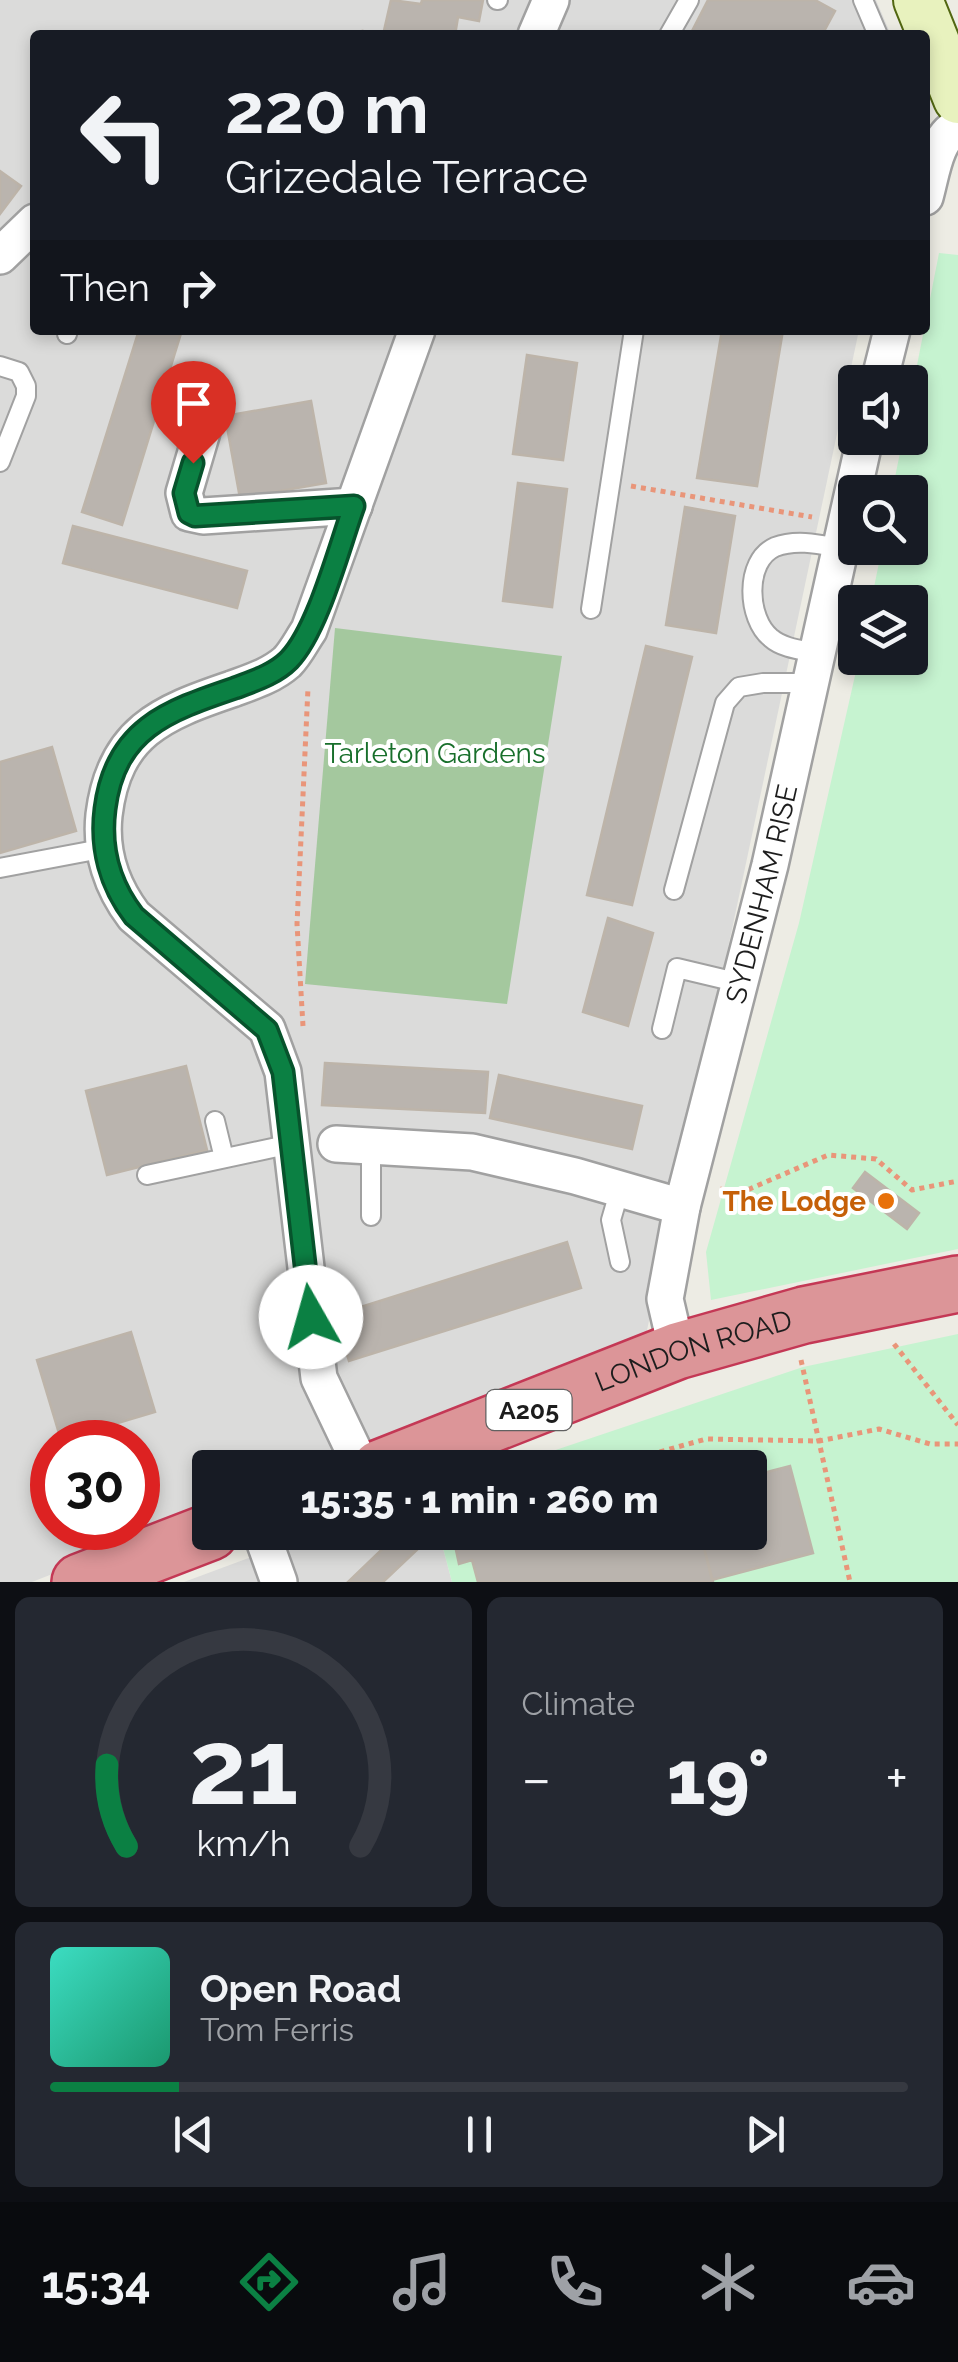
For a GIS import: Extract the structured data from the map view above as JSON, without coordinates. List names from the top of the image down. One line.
{"streets":{"highway":["LONDON ROAD","A205"],"street":["SYDENHAM RISE"]},"crossings":[["SYDENHAM RISE","LONDON ROAD"]],"parks":["Tarleton Gardens"],"places":["The Lodge"],"page":{"turn":["220 m","Grizedale Terrace"],"then":"Then","limit":"30","trip":"15:35 · 1 min · 260 m","tile":"Climate","heat":["−","19°","+"],"song":["Open Road","Tom Ferris"],"tabs":"15:34","gauge":["21","km/h"]}}
